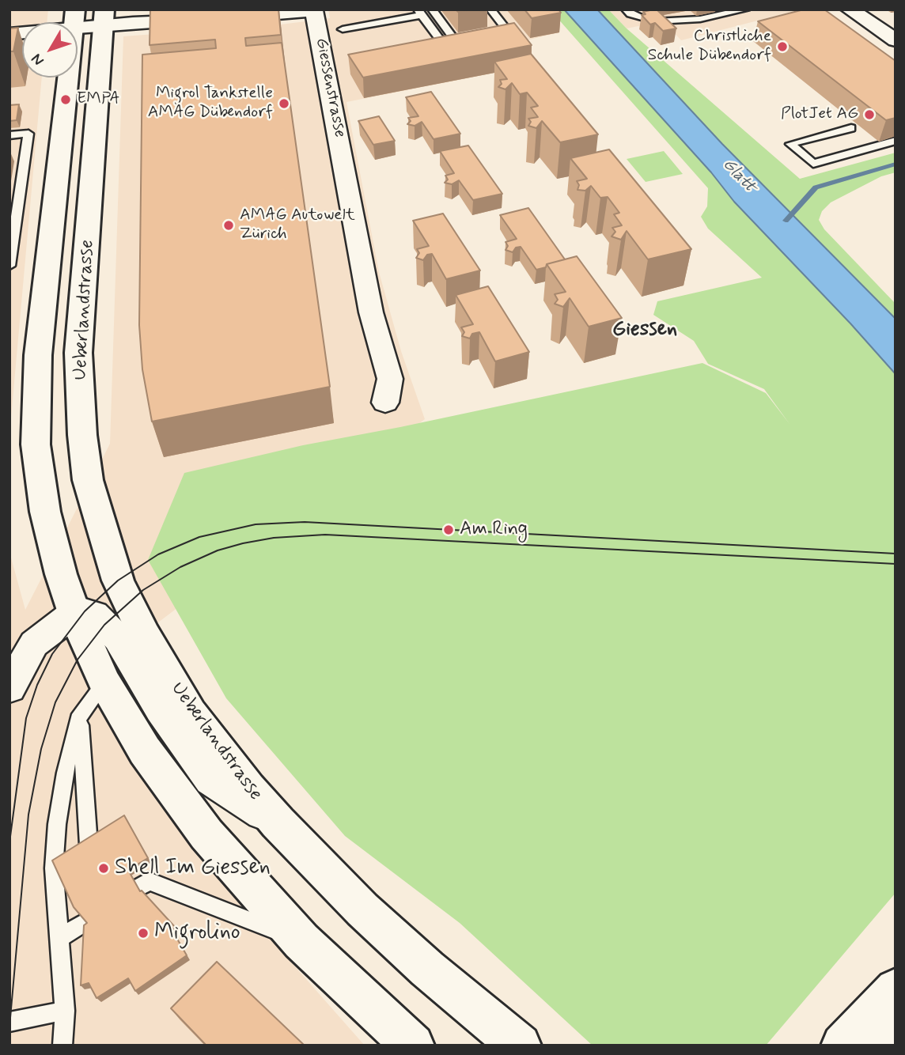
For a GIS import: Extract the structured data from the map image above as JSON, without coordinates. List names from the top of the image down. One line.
{"streets":{"main road":["Ueberlandstrasse"],"street":["Giessenstrasse"]},"crossings":[["Giessenstrasse","Ueberlandstrasse"]],"districts":["Giessen"],"water":["Glatt"],"places":["Christliche Schule Dübendorf","EMPA","Migrol Tankstelle AMAG Dübendorf","PlotJet AG","AMAG Autowelt Zürich","Am Ring","Shell Im Giessen","Migrolino"],"north":"bottom left"}
